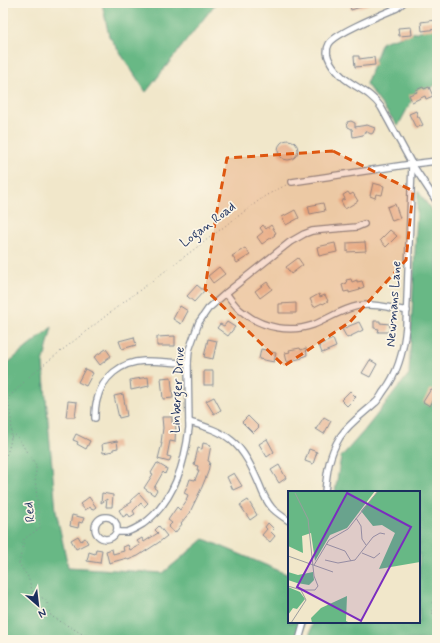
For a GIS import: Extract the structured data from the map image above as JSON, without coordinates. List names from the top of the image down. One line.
{"streets":{"street":["Newmans Lane","Linberger Drive"],"path":["Logan Road","Red"]},"north":"bottom right"}
